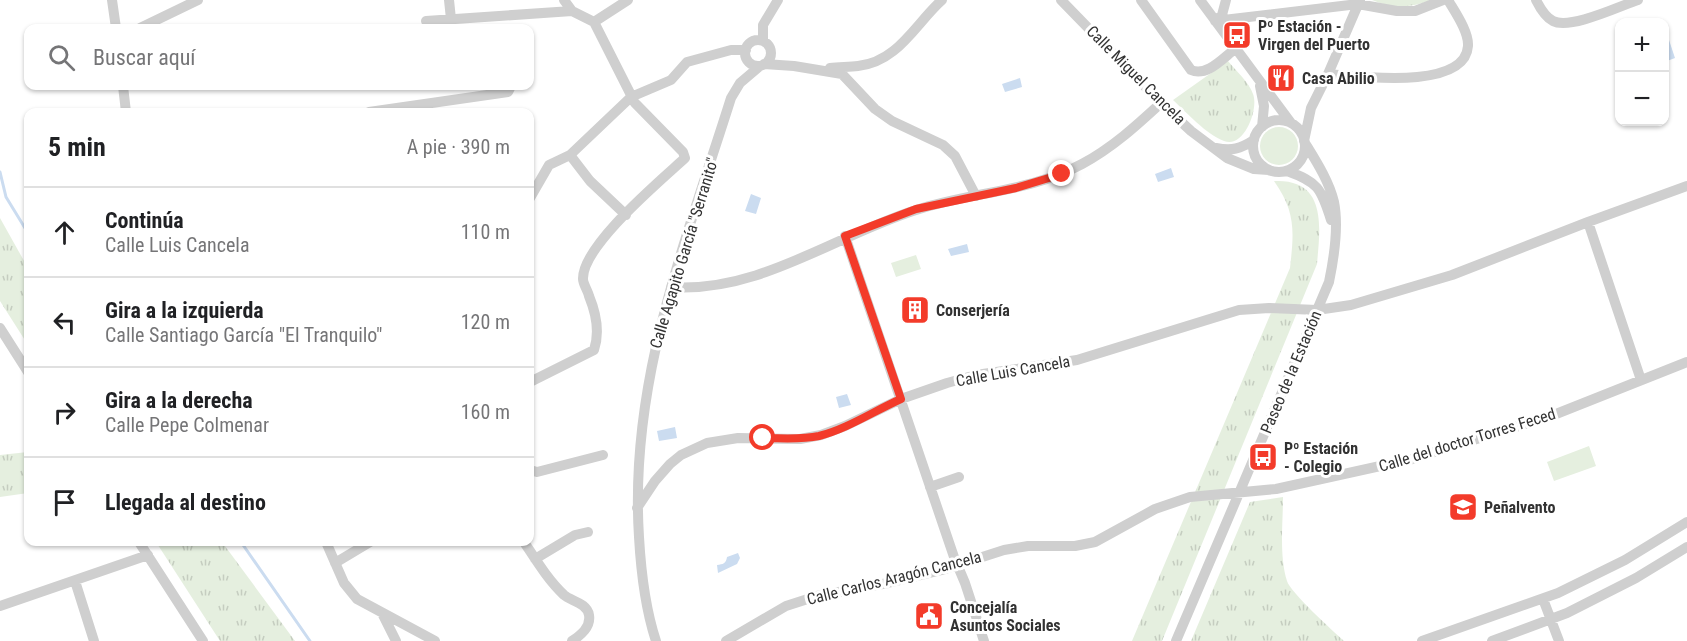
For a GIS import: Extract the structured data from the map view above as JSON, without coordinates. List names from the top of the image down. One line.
{"streets":{"street":["Calle Miguel Cancela","Calle Agapito García \"Serranito\"","Calle Luis Cancela","Paseo de la Estación","Calle del doctor Torres Feced","Calle Carlos Aragón Cancela"]},"crossings":[["Calle Miguel Cancela","Paseo de la Estación"],["Calle Agapito García \"Serranito\"","Calle Luis Cancela"],["Calle Luis Cancela","Paseo de la Estación"],["Paseo de la Estación","Calle del doctor Torres Feced"],["Paseo de la Estación","Calle Carlos Aragón Cancela"],["Calle del doctor Torres Feced","Calle Carlos Aragón Cancela"]],"places":{"bus stop":["Pº Estación - Virgen del Puerto","Pº Estación - Colegio"],"restaurant":["Casa Abilio"],"building":["Conserjería"],"school or university":["Peñalvento"],"public building":["Concejalía Asuntos Sociales"]},"page":{"map_buttons":["+","−"],"search":"Buscar aquí","heading":["5 min","A pie · 390 m"],"list":[["Continúa","Calle Luis Cancela","110 m"],["Gira a la izquierda","Calle Santiago García \"El Tranquilo\"","120 m"],["Gira a la derecha","Calle Pepe Colmenar","160 m"],"Llegada al destino"]}}
